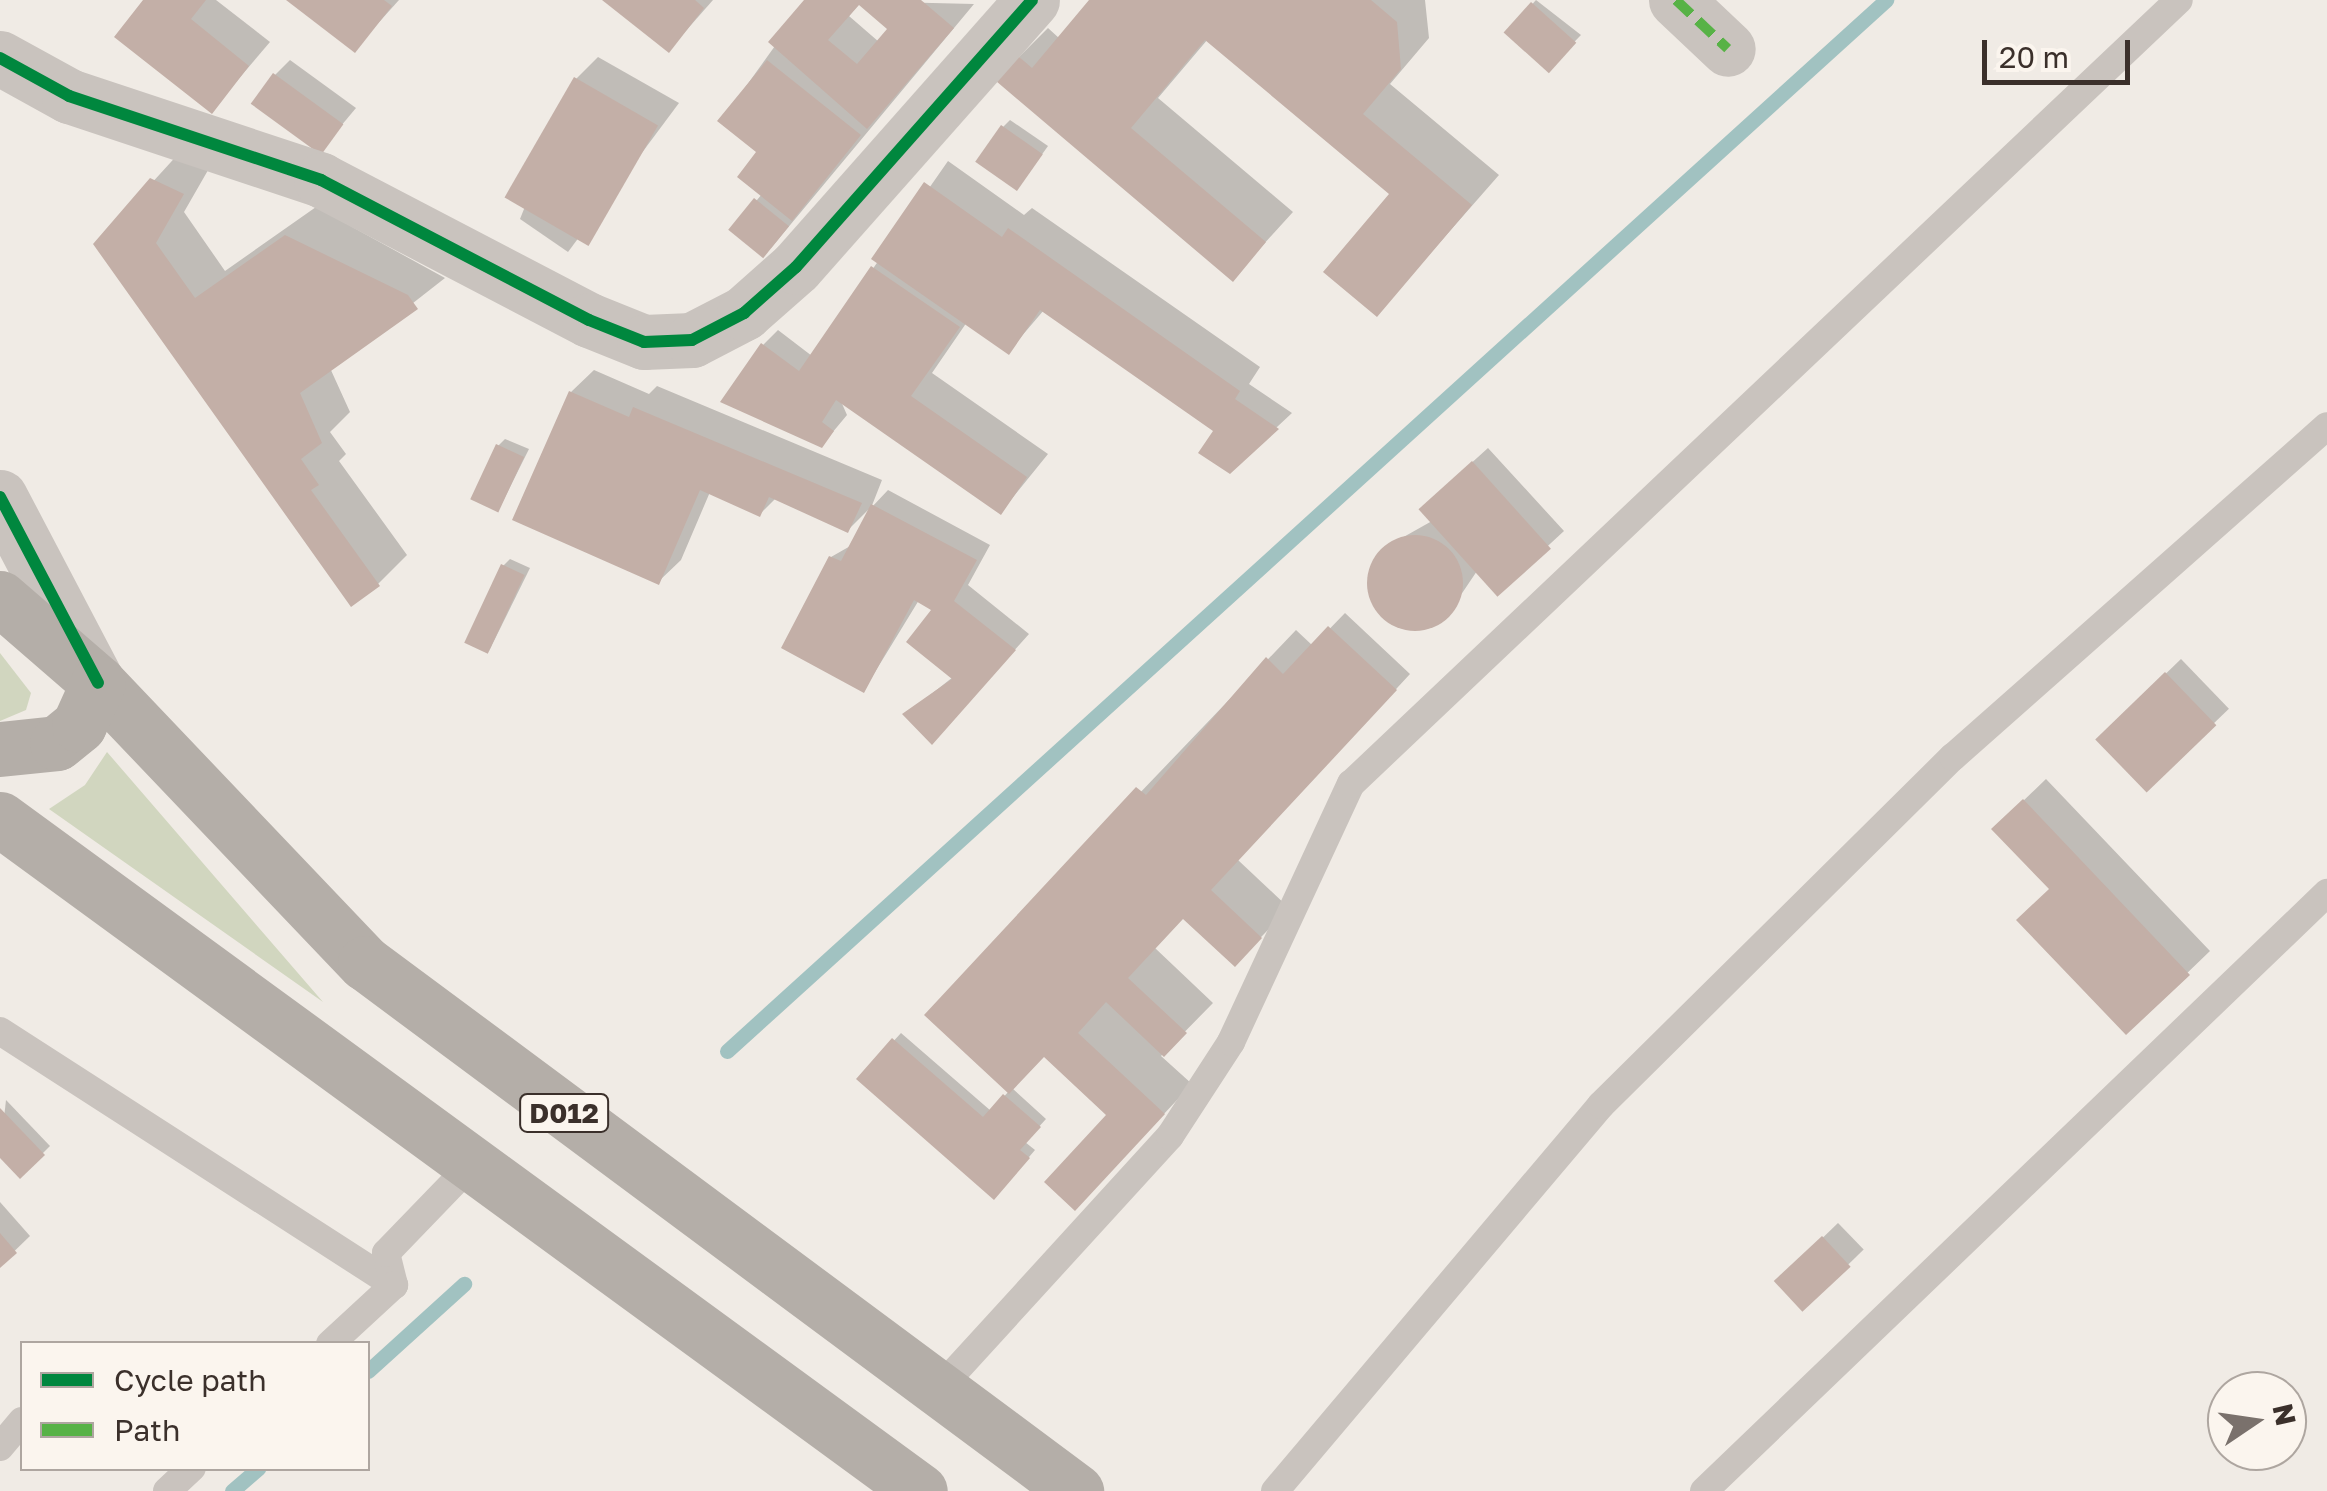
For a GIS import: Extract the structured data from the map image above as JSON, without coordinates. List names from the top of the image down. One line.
{"streets":{"highway":["D012"]},"legend":["Cycle path","Path"],"scale_bar":"20 m","north":"right"}
